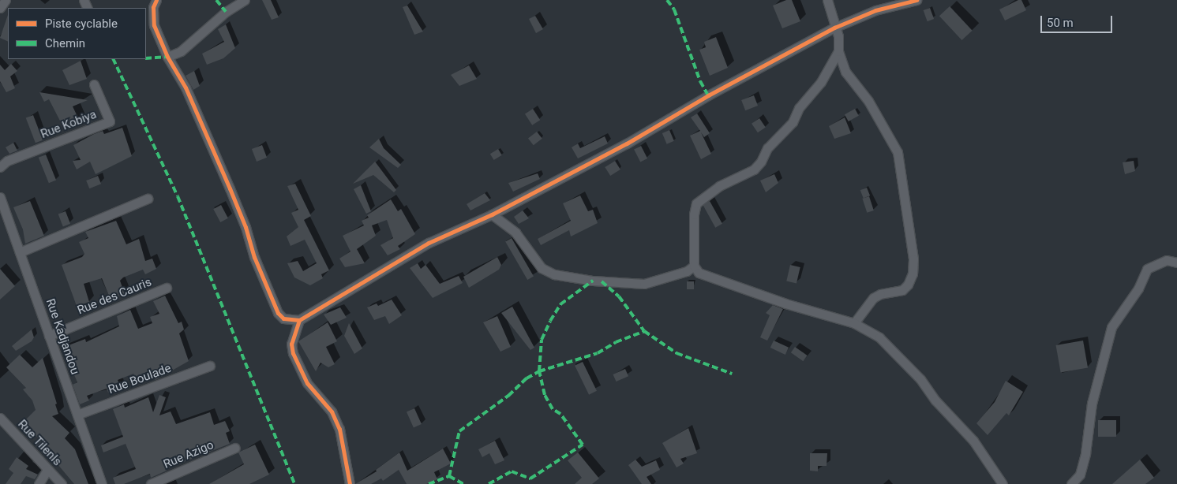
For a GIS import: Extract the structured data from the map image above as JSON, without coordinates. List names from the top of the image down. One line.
{"streets":{"street":["Rue Kobiya","Rue des Cauris","Rue Kadjandou","Rue Boulade","Rue Tilenls","Rue Azigo"]},"crossings":[["Rue des Cauris","Rue Kadjandou"],["Rue Kadjandou","Rue Boulade"]],"legend":["Piste cyclable","Chemin"],"scale_bar":"50 m"}
